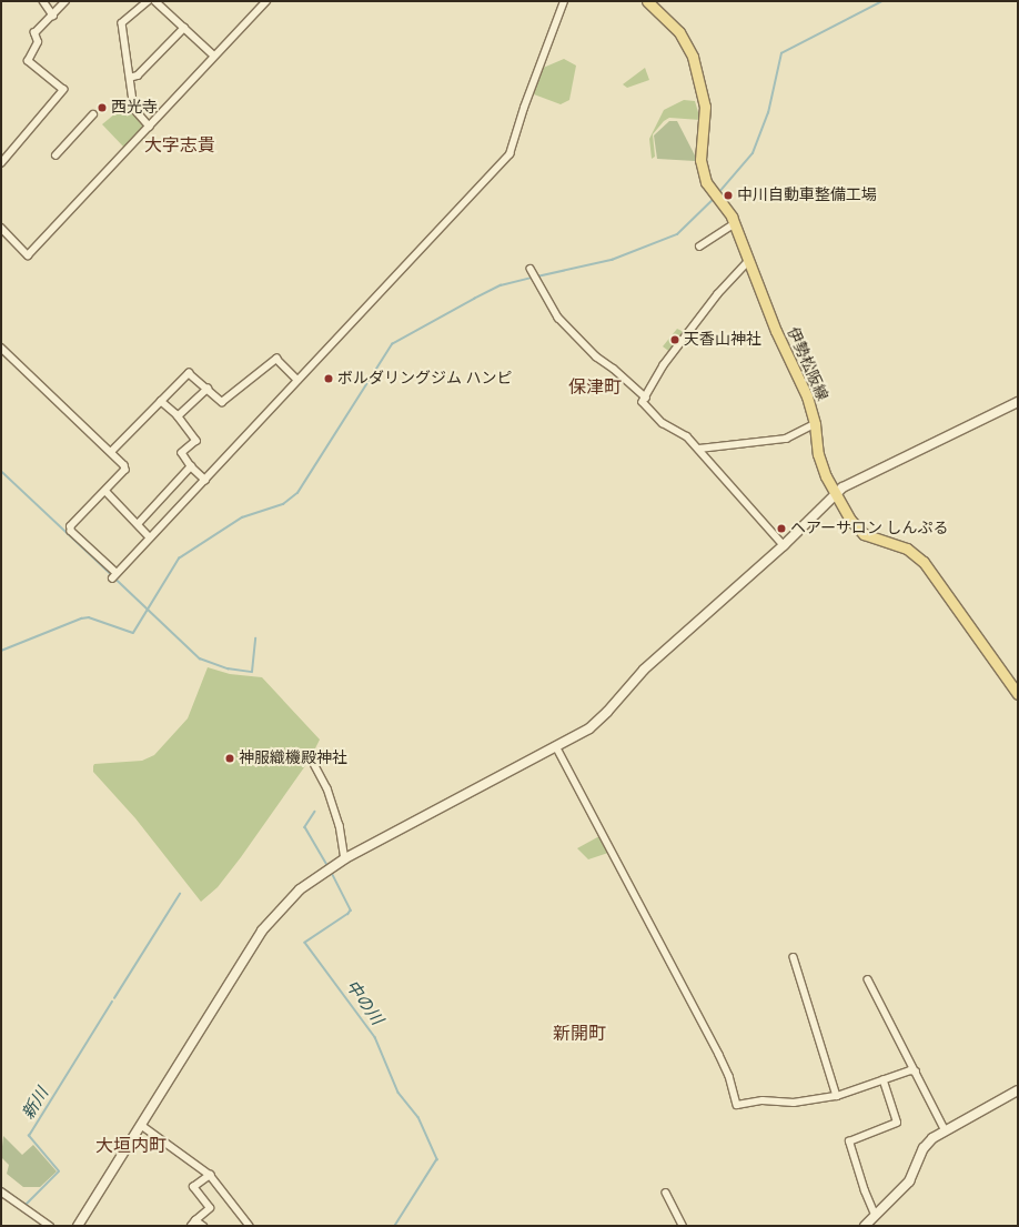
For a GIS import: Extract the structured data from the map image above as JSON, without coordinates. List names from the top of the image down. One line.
{"streets":{"main road":["伊勢松阪線"]},"districts":["大字志貴","保津町","新開町","大垣内町"],"water":["中の川","新川"],"places":["西光寺","中川自動車整備工場","天香山神社","ボルダリングジム ハンピ","ヘアーサロン しんぷる","神服織機殿神社"]}
